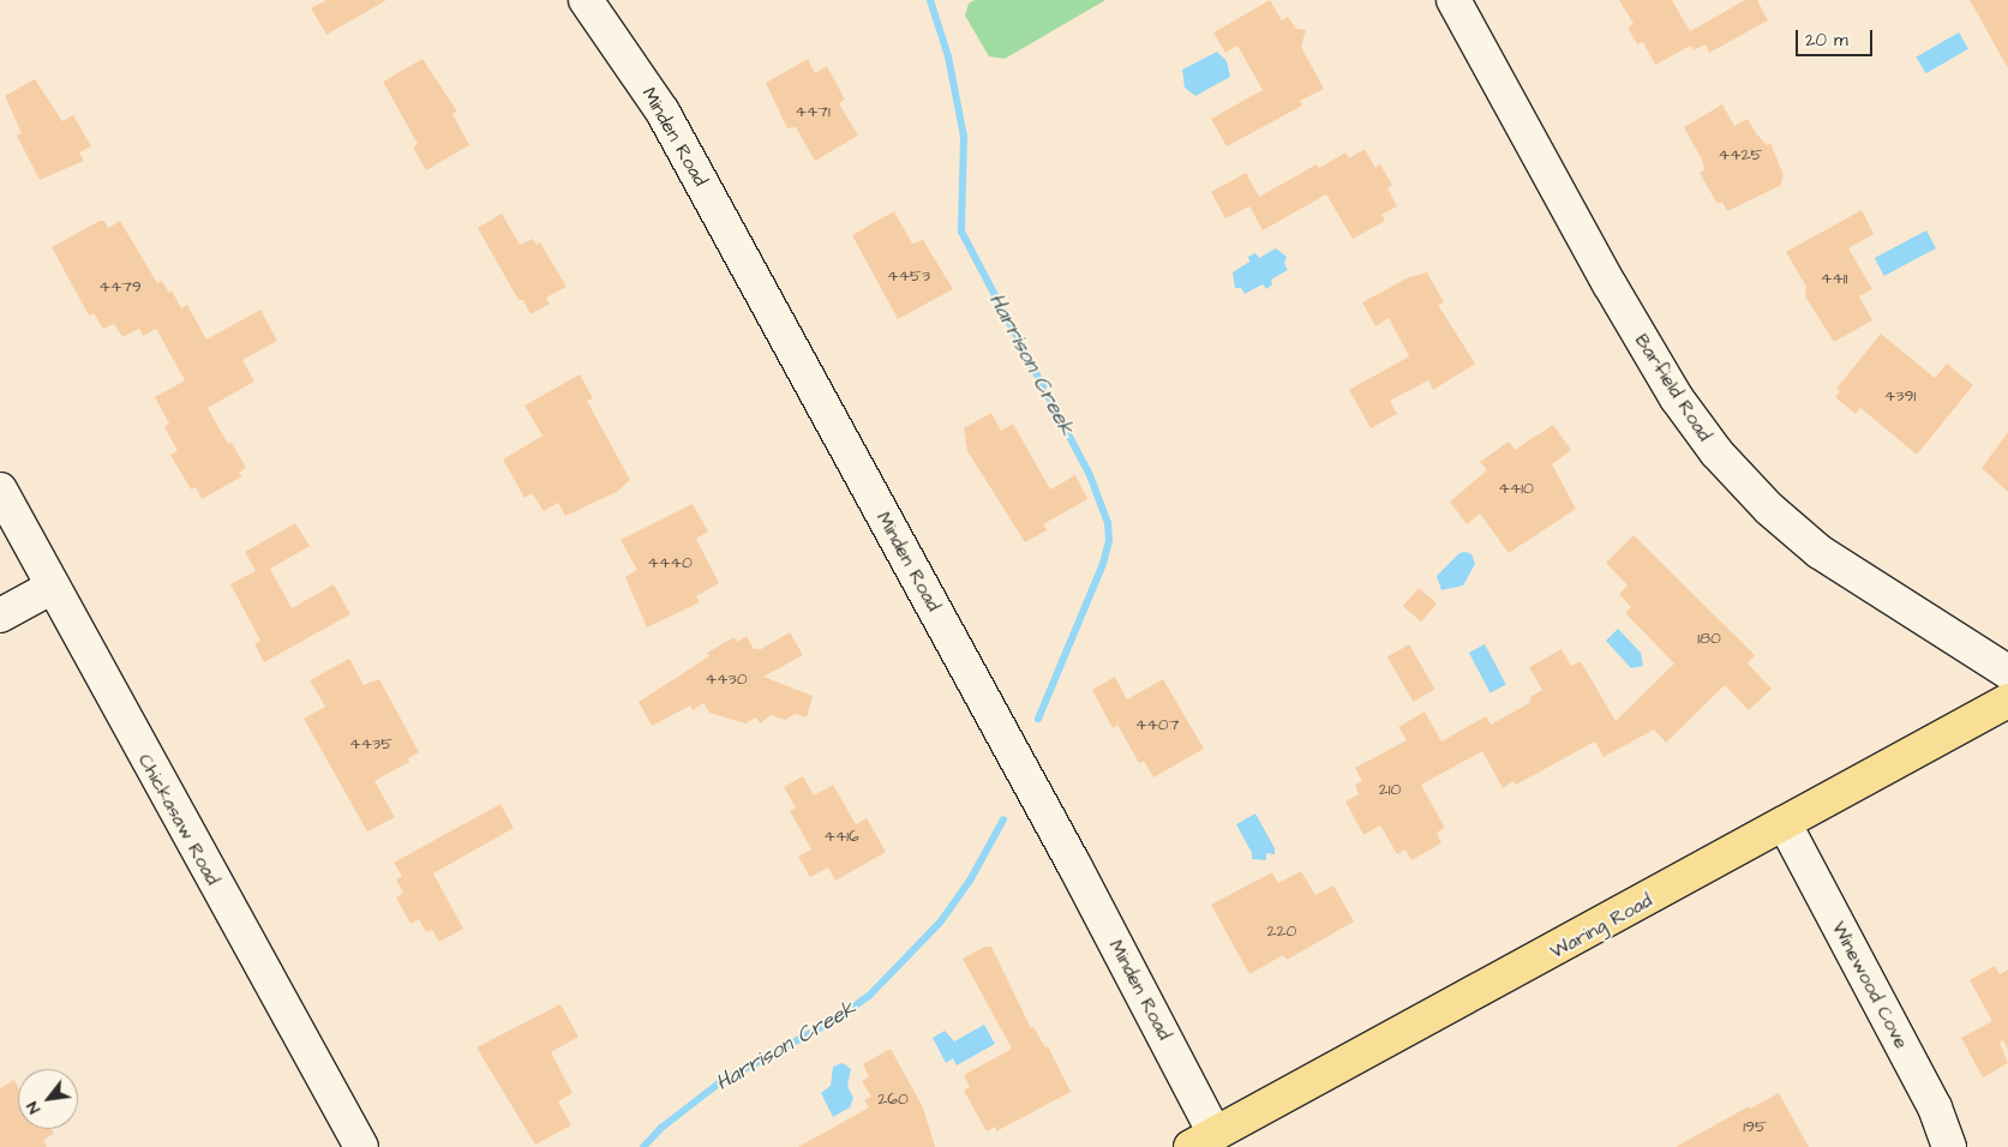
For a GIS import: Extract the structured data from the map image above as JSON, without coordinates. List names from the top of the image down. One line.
{"streets":{"main road":["Waring Road"],"street":["Minden Road","Barfield Road","Chickasaw Road","Winewood Cove"]},"crossings":[["Minden Road","Waring Road"],["Waring Road","Winewood Cove"]],"water":["Harrison Creek"],"house_numbers":["4471","4425","4453","4411","4479","4391","4410","4440","180","4430","4407","4435","210","4416","220","260","195"],"scale_bar":"20 m","north":"bottom left"}
